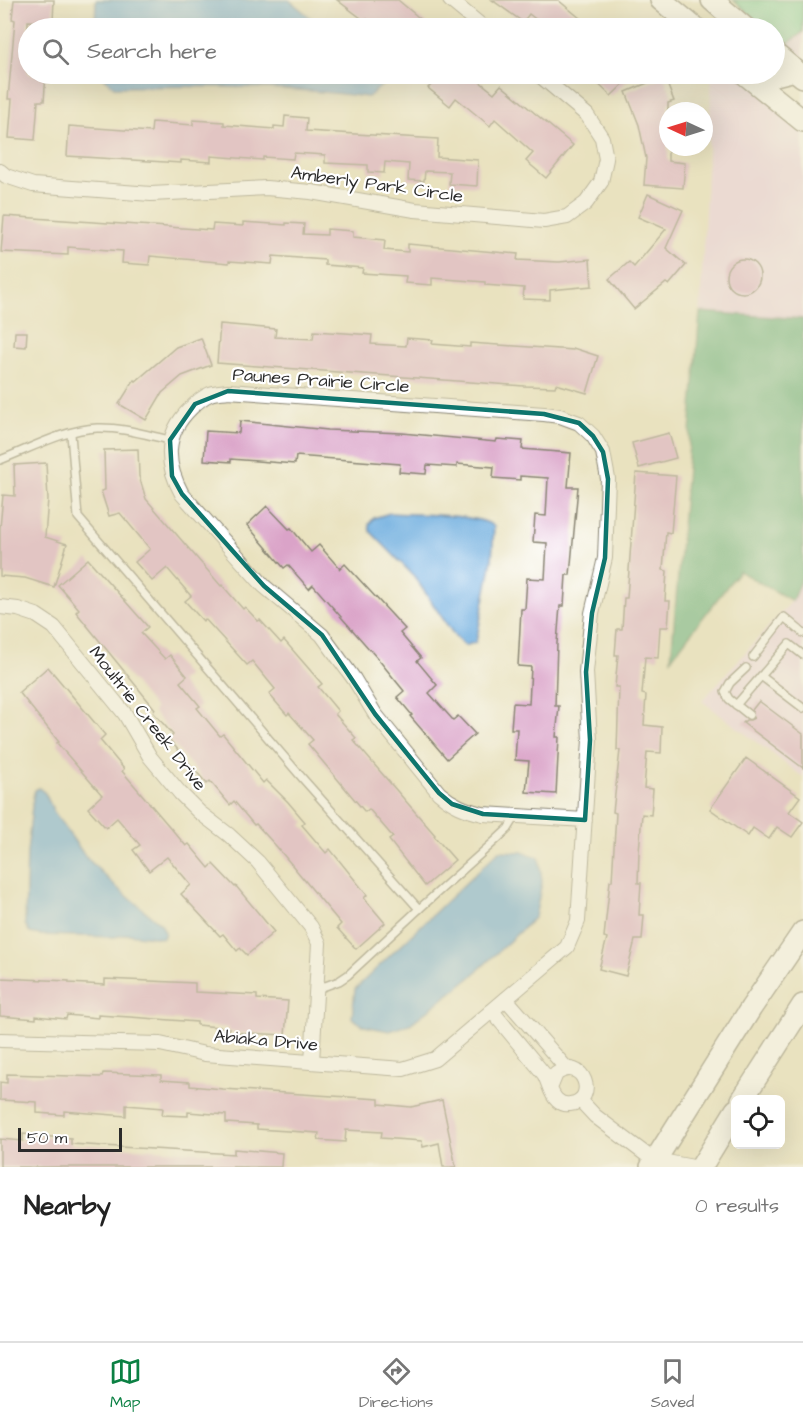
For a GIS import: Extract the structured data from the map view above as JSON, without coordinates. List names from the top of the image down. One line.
{"streets":{"street":["Amberly Park Circle","Paunes Prairie Circle","Moultrie Creek Drive","Abiaka Drive"]},"crossings":[["Paunes Prairie Circle","Abiaka Drive"],["Moultrie Creek Drive","Abiaka Drive"]],"scale_bar":"50 m","north":"left","page":{"search":"Search here","scale":"50 m","heading":["Nearby","0 results"],"nav":["Map","Directions","Saved"]}}
